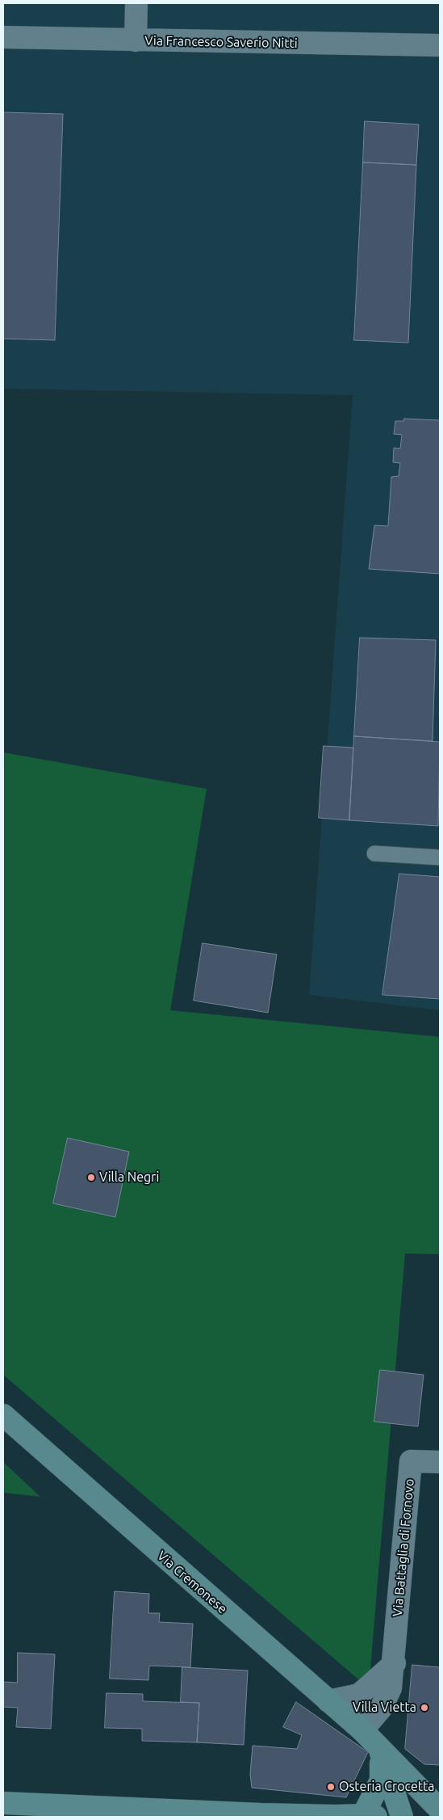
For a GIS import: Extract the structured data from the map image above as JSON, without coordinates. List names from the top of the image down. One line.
{"streets":{"main road":["Via Cremonese"],"street":["Via Francesco Saverio Nitti","Via Battaglia di Fornovo"]},"crossings":[["Via Battaglia di Fornovo","Via Cremonese"]],"places":["Villa Negri","Villa Vietta","Osteria Crocetta"]}
